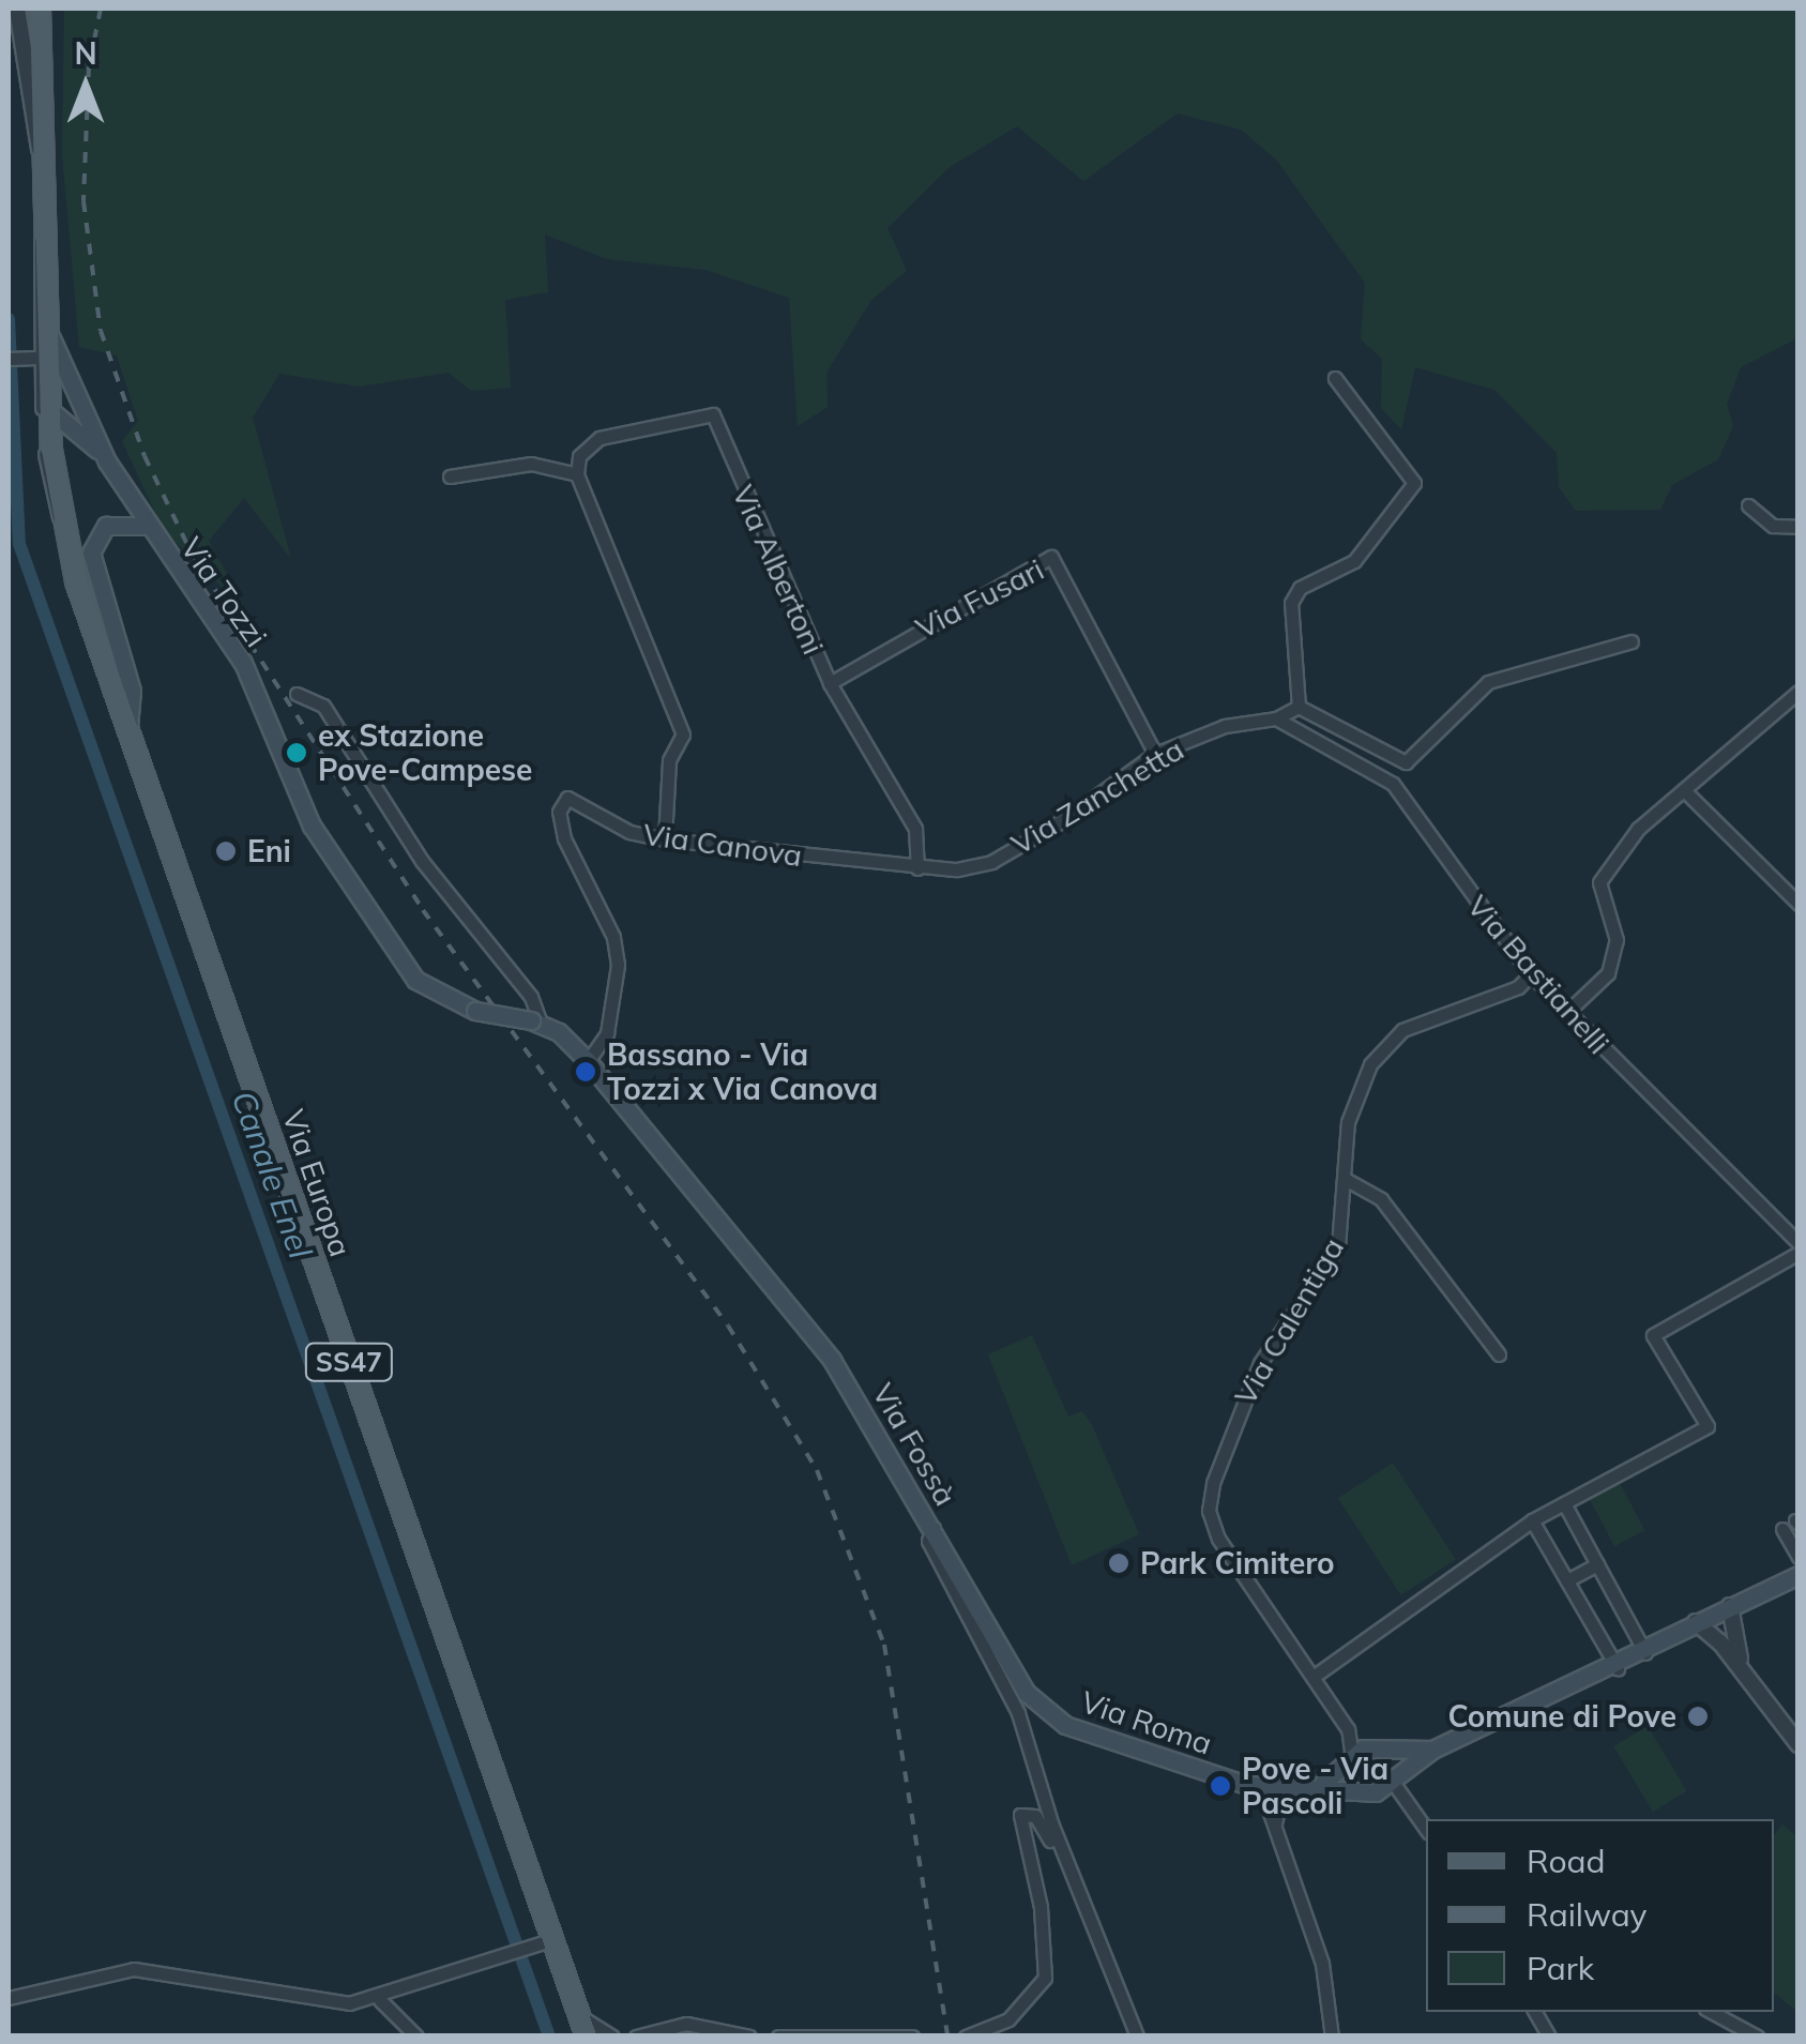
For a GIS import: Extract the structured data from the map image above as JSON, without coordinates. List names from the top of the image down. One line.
{"streets":{"main road":["Via Tozzi","Via Europa","SS47","Via Fossà","Via Roma"],"street":["Via Albertoni","Via Fusari","Via Zanchetta","Via Canova","Via Bastianelli","Via Calentiga"]},"crossings":[["Via Albertoni","Via Fusari"],["Via Albertoni","Via Zanchetta"],["Via Albertoni","Via Canova"],["Via Tozzi","Via Fossà"],["Via Fusari","Via Zanchetta"],["Via Zanchetta","Via Canova"],["Via Zanchetta","Via Bastianelli"],["Via Canova","Via Fossà"],["Via Bastianelli","Via Calentiga"],["Via Europa","SS47"],["Via Fossà","Via Roma"]],"water":["Canale Enel"],"places":["ex Stazione Pove-Campese","Eni","Bassano - Via Tozzi x Via Canova","Park Cimitero","Comune di Pove","Pove - Via Pascoli"],"legend":["Road","Railway","Park"],"north":"top"}
